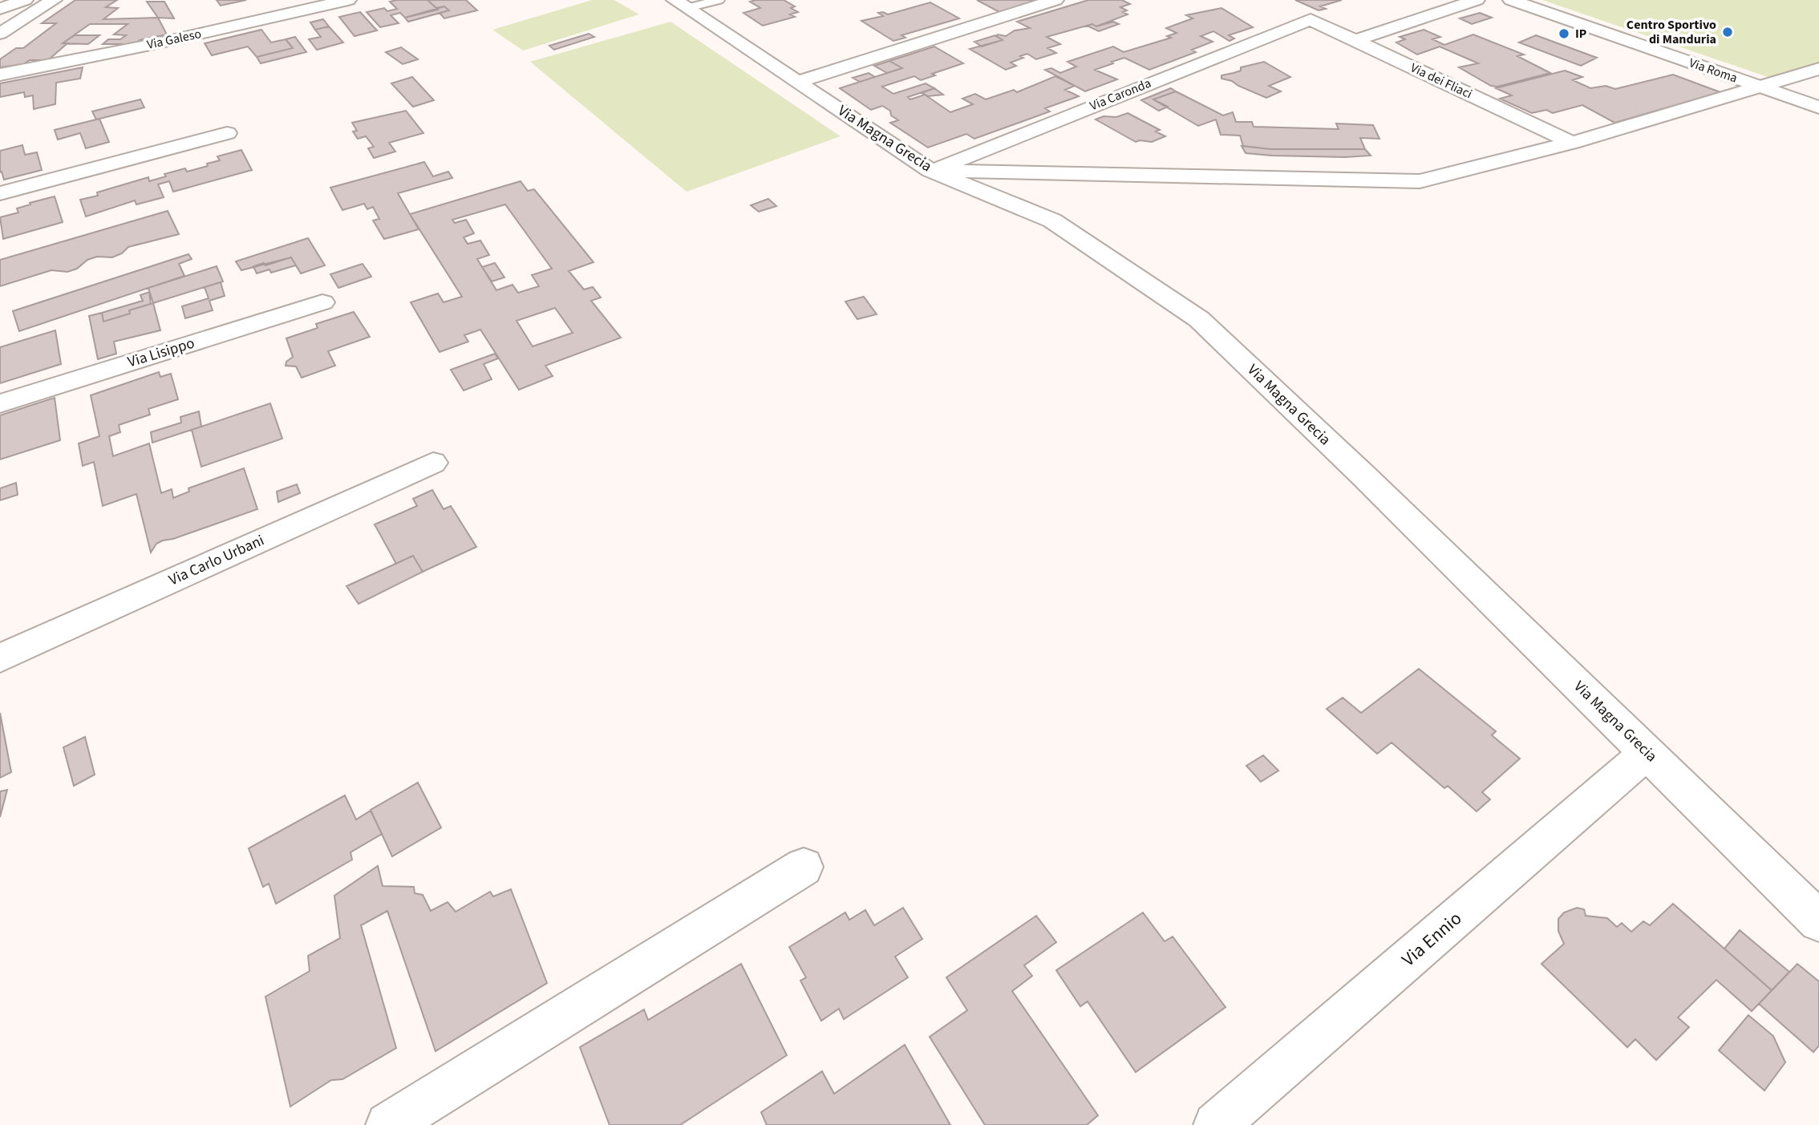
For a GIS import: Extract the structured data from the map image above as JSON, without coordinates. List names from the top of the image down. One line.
{"streets":{"street":["Via Galeso","Via Roma","Via dei Fliaci","Via Caronda","Via Magna Grecia","Via Lisippo","Via Carlo Urbani","Via Ennio"]},"crossings":[["Via dei Fliaci","Via Caronda"],["Via Caronda","Via Magna Grecia"],["Via Magna Grecia","Via Ennio"]],"places":["Centro Sportivo di Manduria","IP"]}
